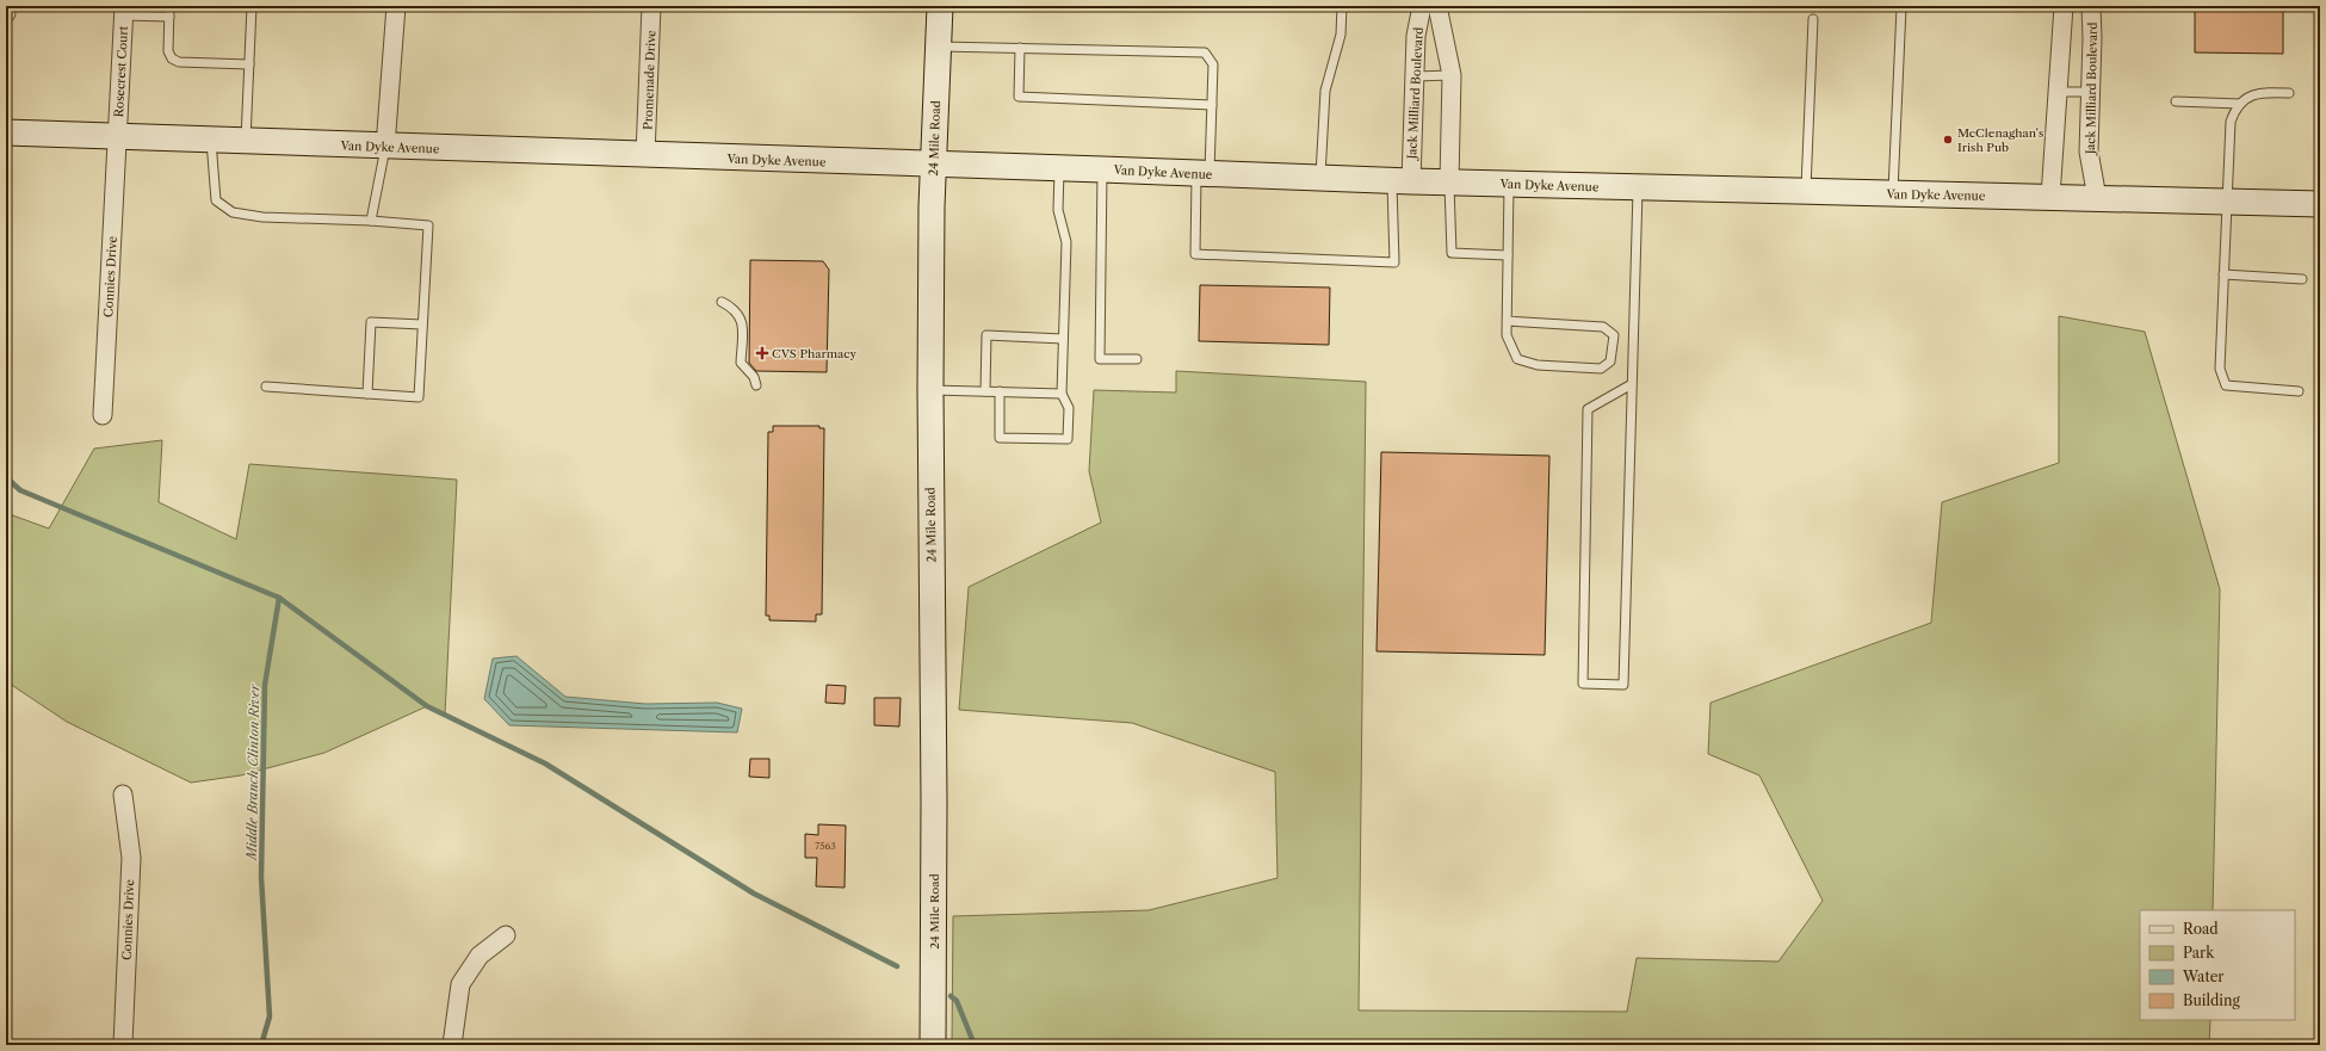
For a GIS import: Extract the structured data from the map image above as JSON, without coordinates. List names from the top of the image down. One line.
{"streets":{"main road":["24 Mile Road","Van Dyke Avenue"],"street":["Rosecrest Court","Promenade Drive","Jack Milliard Boulevard","Connies Drive"]},"crossings":[["Rosecrest Court","Van Dyke Avenue"],["Rosecrest Court","Connies Drive"],["Promenade Drive","Van Dyke Avenue"],["Jack Milliard Boulevard","Van Dyke Avenue"],["24 Mile Road","Van Dyke Avenue"],["Van Dyke Avenue","Connies Drive"]],"water":["Middle Branch Clinton River"],"places":{"other":["McClenaghan's Irish Pub"],"health":["CVS Pharmacy"]},"house_numbers":["7563"],"legend":["Road","Park","Water","Building"]}
